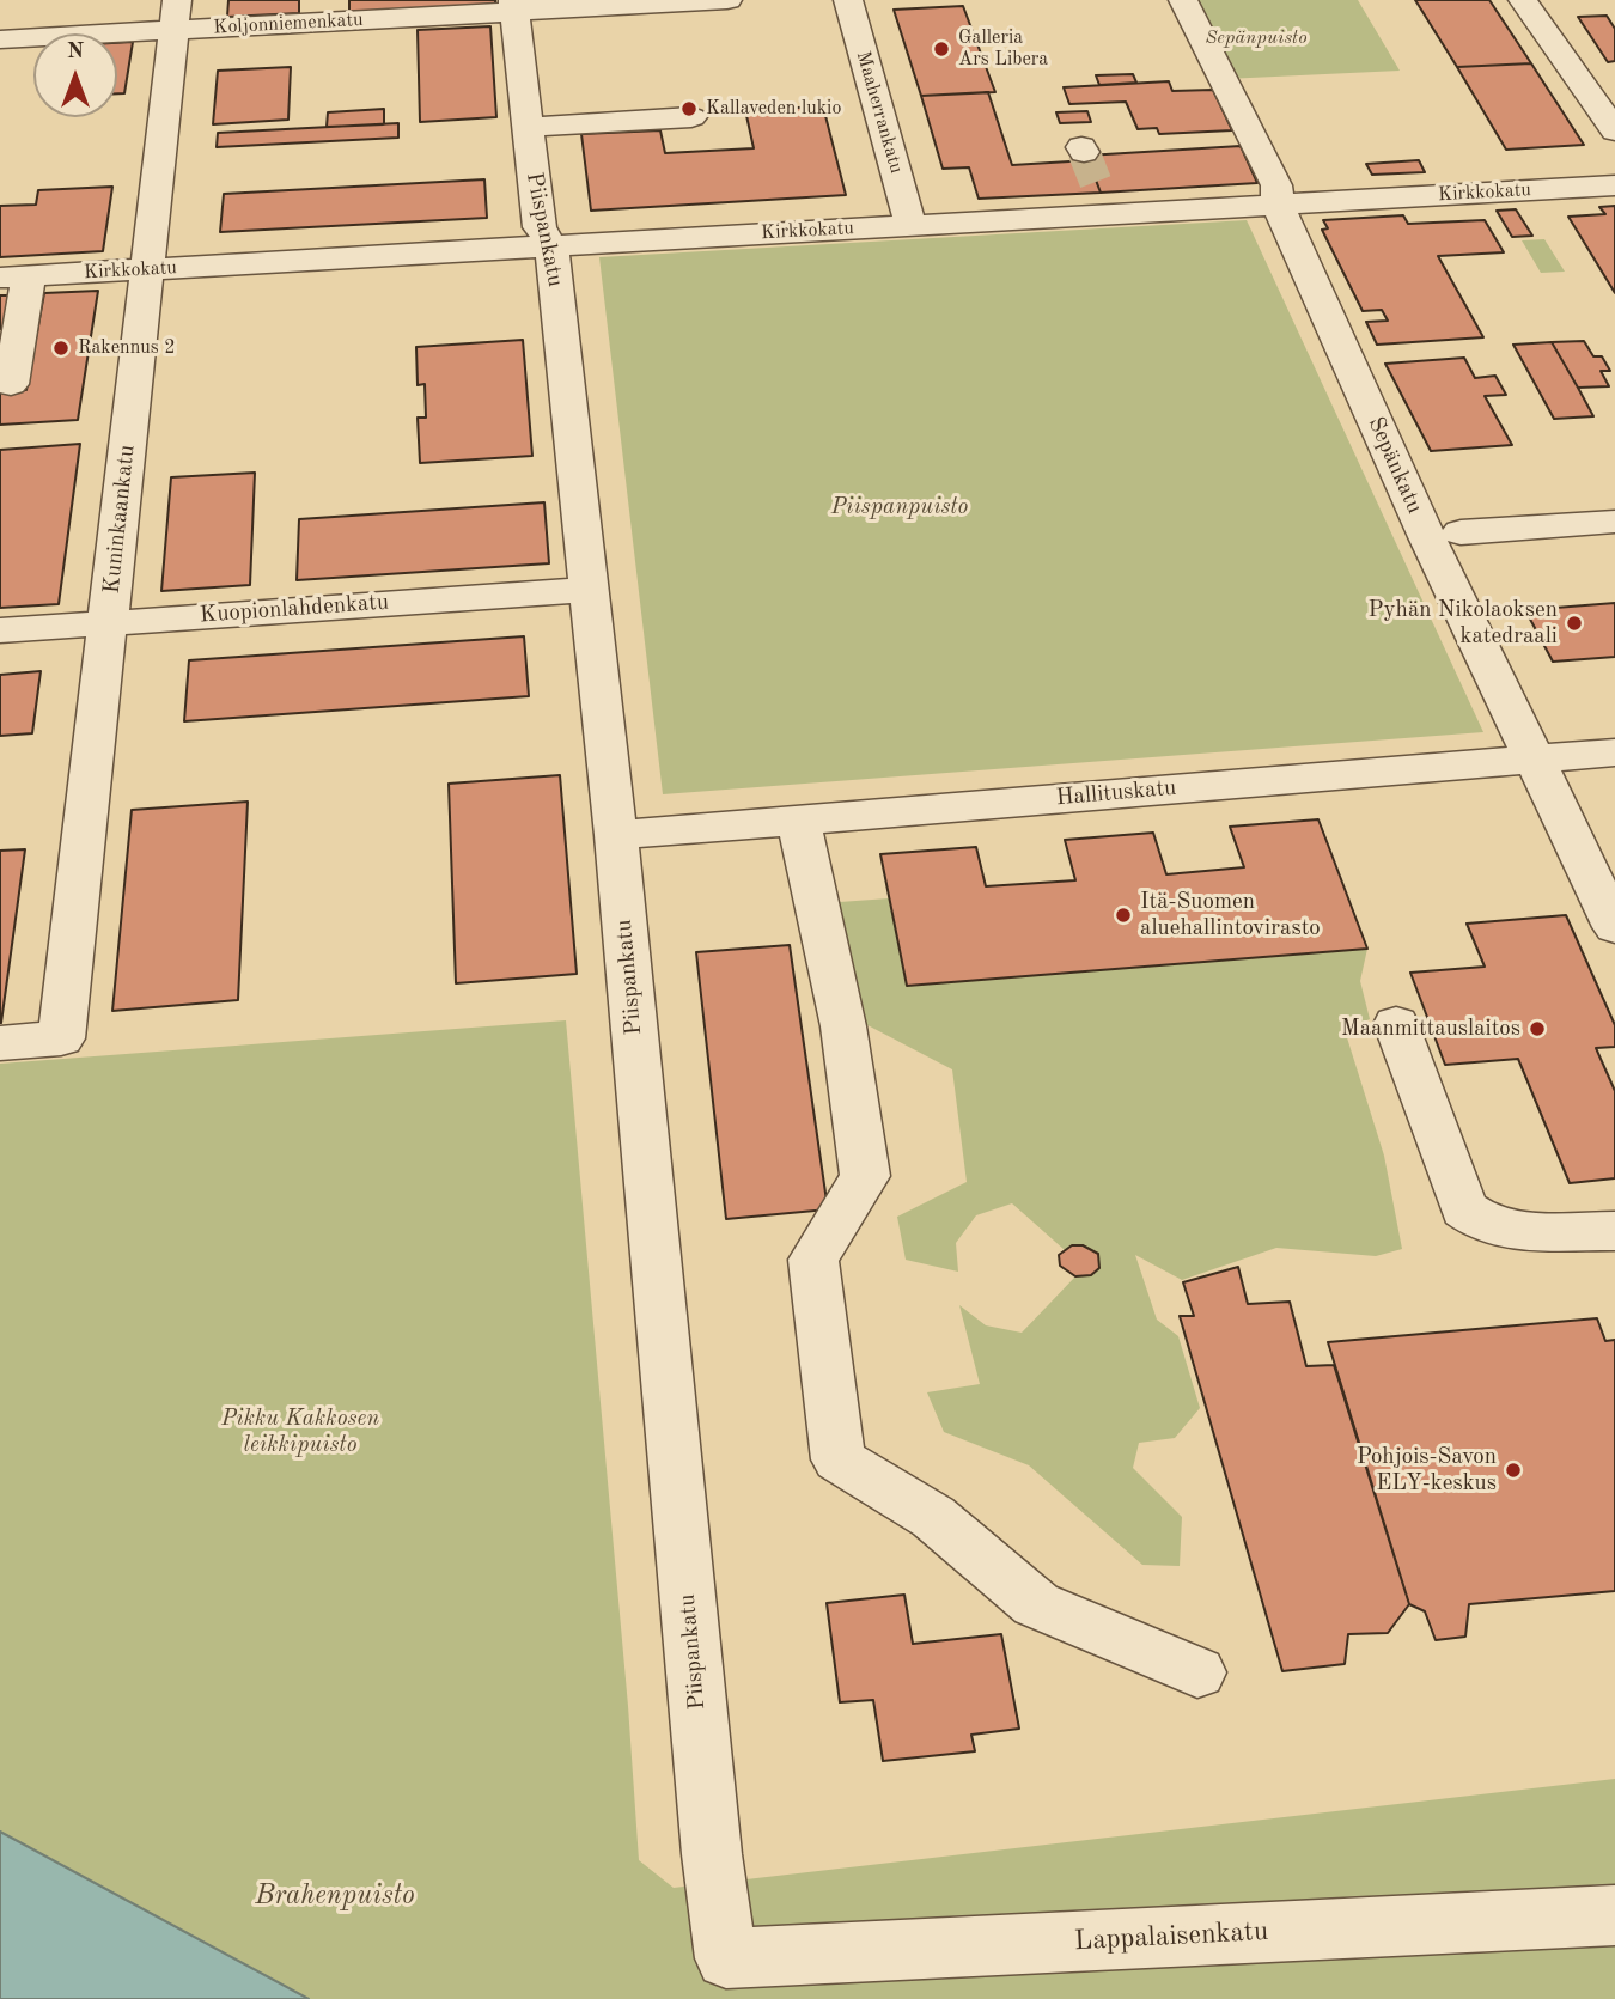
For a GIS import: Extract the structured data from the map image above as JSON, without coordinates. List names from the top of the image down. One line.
{"streets":{"street":["Koljonniemenkatu","Maaherrankatu","Kirkkokatu","Piispankatu","Sepänkatu","Kuninkaankatu","Kuopionlahdenkatu","Hallituskatu","Lappalaisenkatu"]},"crossings":[["Koljonniemenkatu","Piispankatu"],["Koljonniemenkatu","Kuninkaankatu"],["Maaherrankatu","Kirkkokatu"],["Kirkkokatu","Piispankatu"],["Kirkkokatu","Sepänkatu"],["Kirkkokatu","Kuninkaankatu"],["Piispankatu","Kuopionlahdenkatu"],["Piispankatu","Hallituskatu"],["Piispankatu","Lappalaisenkatu"],["Sepänkatu","Hallituskatu"],["Kuninkaankatu","Kuopionlahdenkatu"]],"parks":["Sepänpuisto","Piispanpuisto","Pikku Kakkosen leikkipuisto","Brahenpuisto"],"places":["Galleria Ars Libera","Kallaveden lukio","Rakennus 2","Pyhän Nikolaoksen katedraali","Itä-Suomen aluehallintovirasto","Maanmittauslaitos","Pohjois-Savon ELY-keskus"],"north":"top"}
